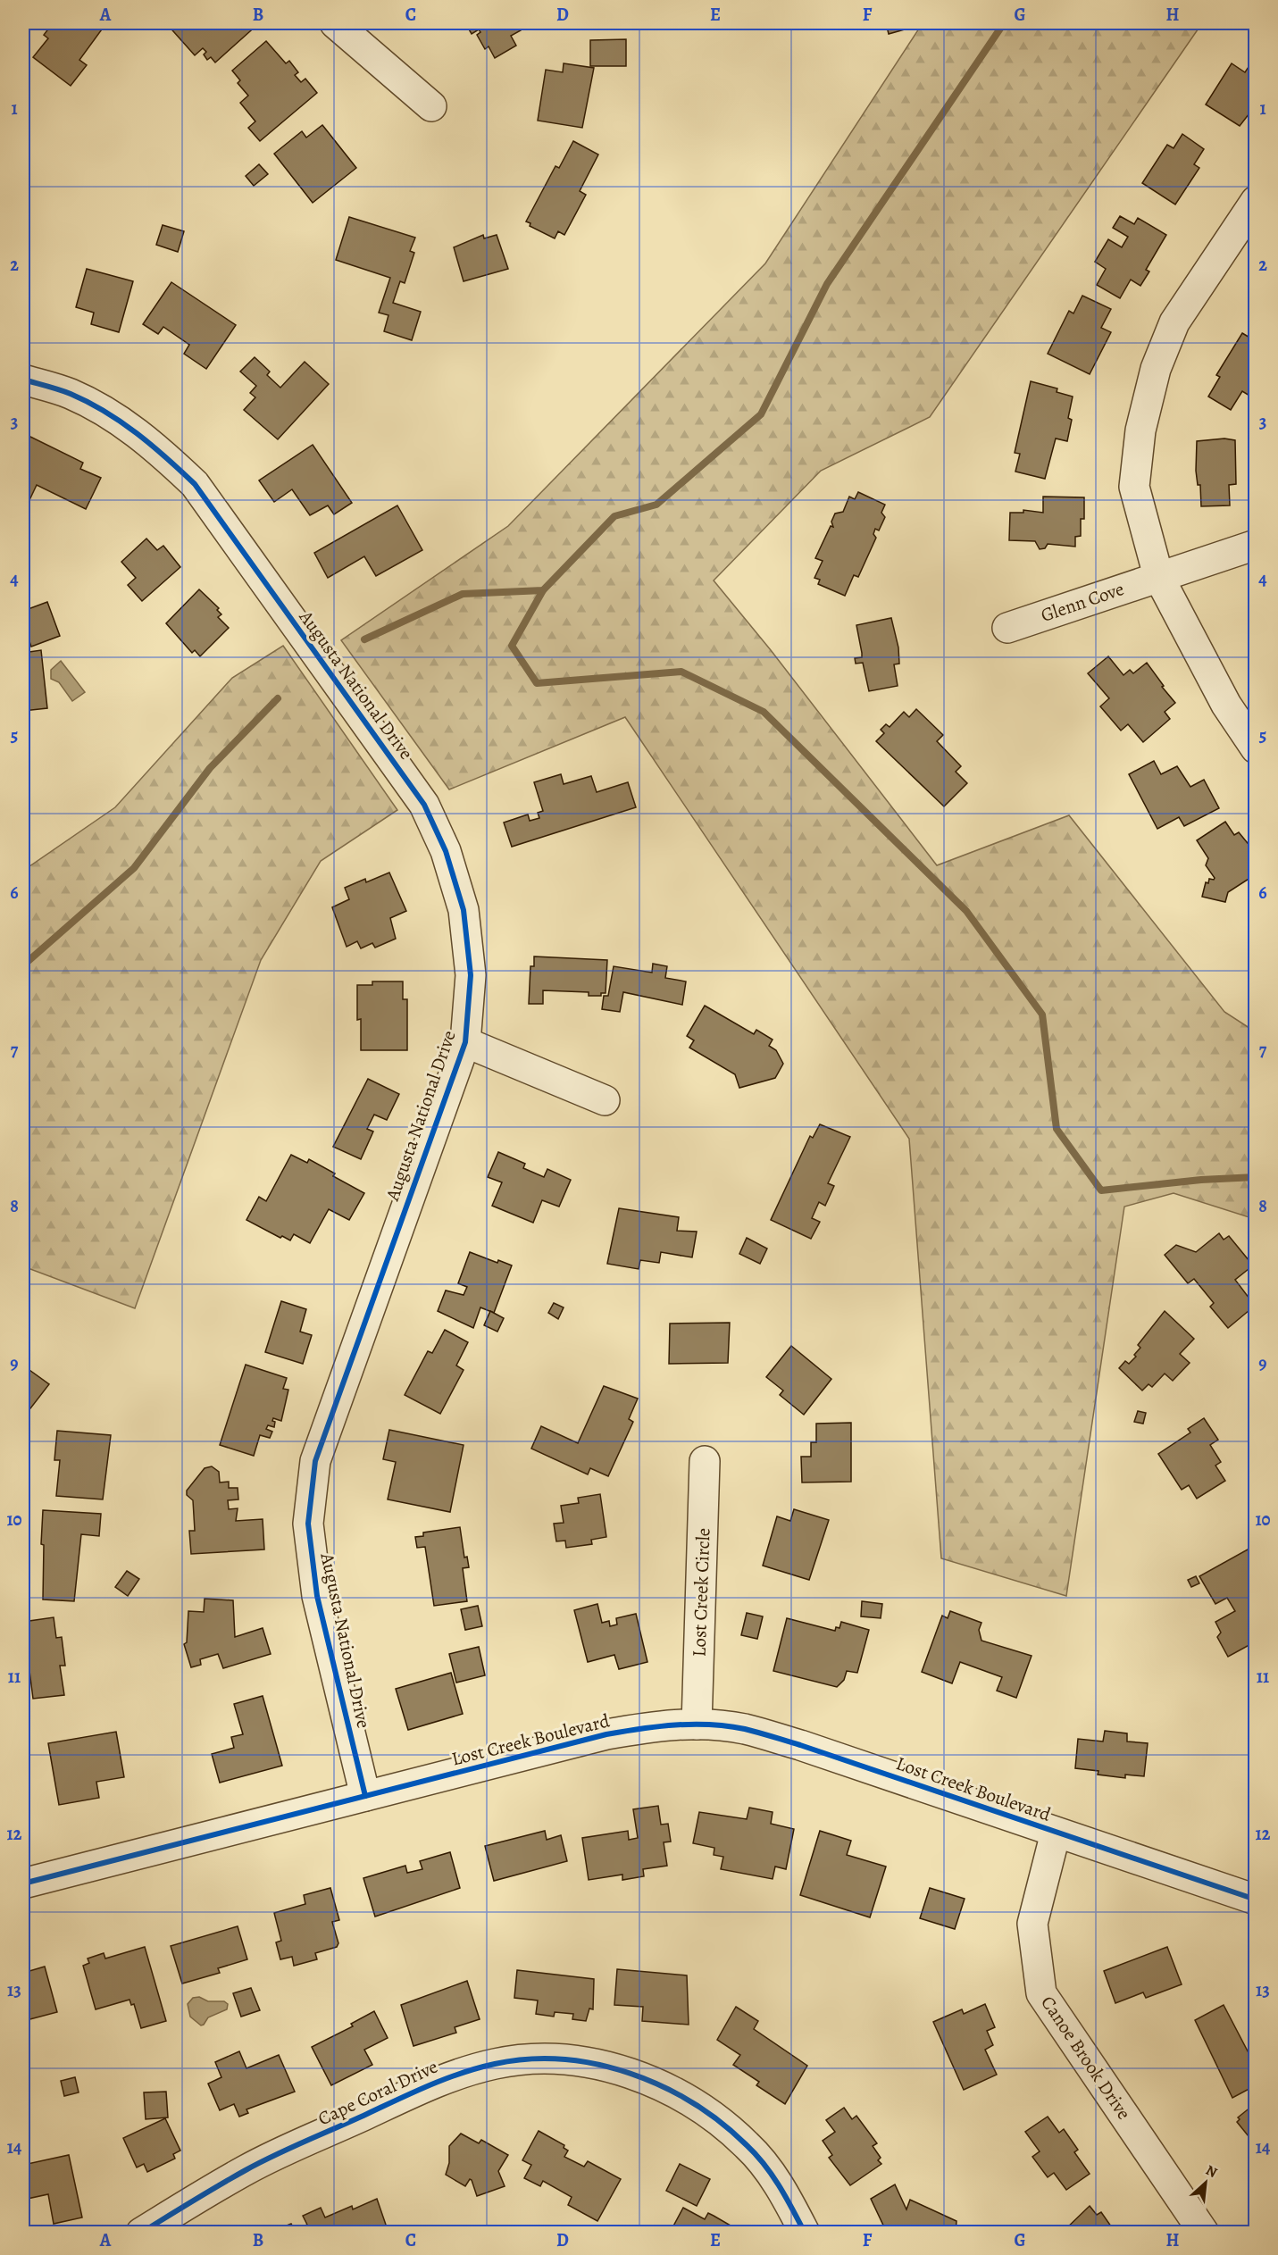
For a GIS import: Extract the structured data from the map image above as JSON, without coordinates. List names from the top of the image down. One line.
{"streets":{"street":["Glenn Cove","Augusta National Drive","Lost Creek Circle","Lost Creek Boulevard","Canoe Brook Drive","Cape Coral Drive"]},"crossings":[["Augusta National Drive","Lost Creek Boulevard"],["Lost Creek Circle","Lost Creek Boulevard"],["Lost Creek Boulevard","Canoe Brook Drive"]],"north":"top right","grid":{"columns":["A","B","C","D","E","F","G","H"],"rows":["1","2","3","4","5","6","7","8","9","10","11","12","13","14"]}}
